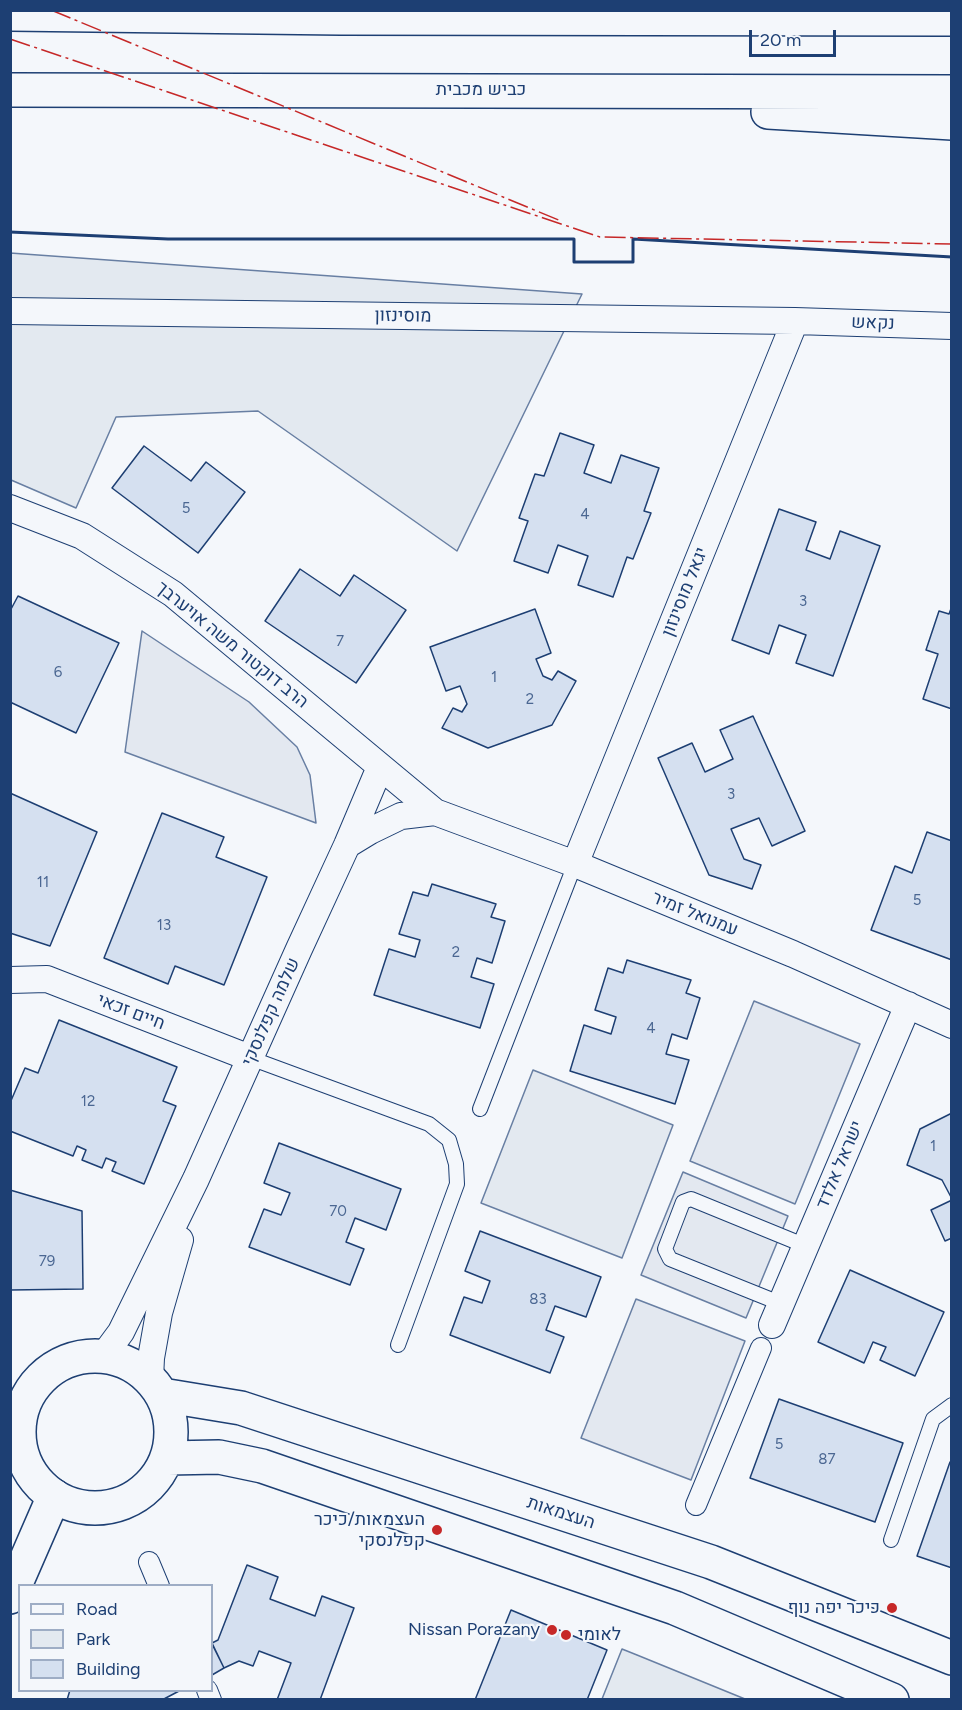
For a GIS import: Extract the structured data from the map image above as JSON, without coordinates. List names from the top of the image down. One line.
{"streets":{"main road":["כביש מכבית","העצמאות"],"street":["מוסינזון","נקאש","יגאל מוסינזון","הרב דוקטור משה אויערבך","עמנואל זמיר","חיים זכאי","שלמה קפלנסקי","ישראל אלדד"]},"crossings":[["מוסינזון","נקאש"],["מוסינזון","יגאל מוסינזון"],["נקאש","יגאל מוסינזון"],["יגאל מוסינזון","עמנואל זמיר"],["הרב דוקטור משה אויערבך","עמנואל זמיר"],["הרב דוקטור משה אויערבך","שלמה קפלנסקי"],["עמנואל זמיר","ישראל אלדד"],["חיים זכאי","שלמה קפלנסקי"],["שלמה קפלנסקי","העצמאות"]],"places":["העצמאות/כיכר קפלנסקי","כיכר יפה נוף","Nissan Porazany","לאומי"],"house_numbers":["5","4","3","7","6","1","2","3","11","5","13","2","4","12","1","70","79","83","5","87"],"legend":["Road","Park","Building"],"scale_bar":"20 m"}
